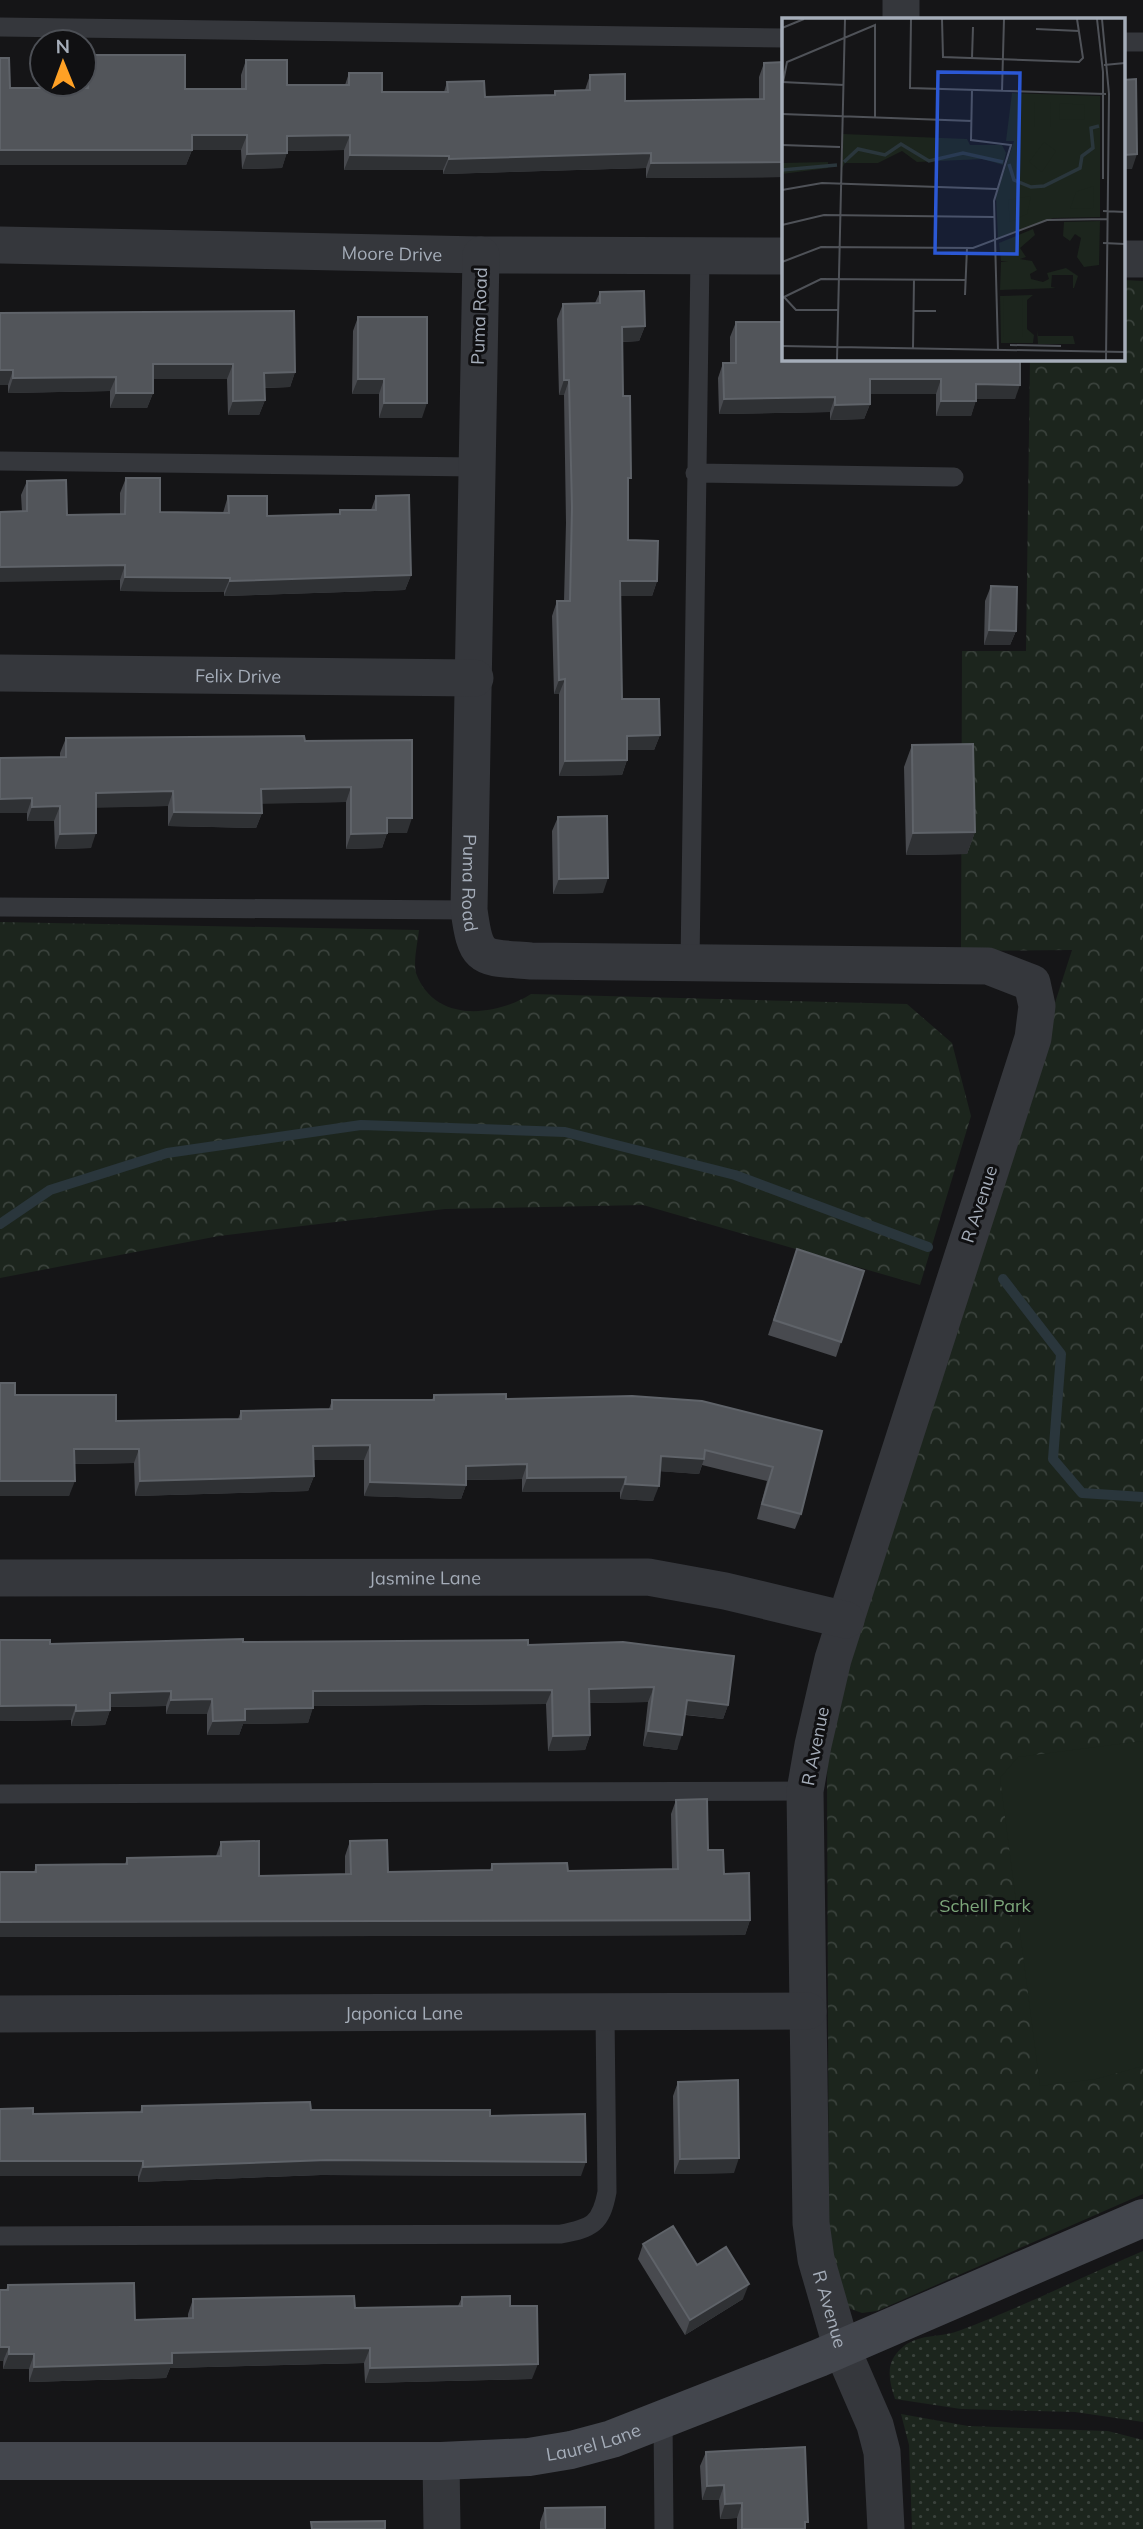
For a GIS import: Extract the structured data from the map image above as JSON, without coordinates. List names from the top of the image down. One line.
{"streets":{"street":["Moore Drive","Puma Road","Felix Drive","R Avenue","Jasmine Lane","Japonica Lane","Laurel Lane"]},"crossings":[["Moore Drive","Puma Road"],["Puma Road","Felix Drive"],["Puma Road","R Avenue"],["R Avenue","Jasmine Lane"],["R Avenue","Japonica Lane"],["R Avenue","Laurel Lane"]],"parks":["Schell Park"],"north":"top"}
